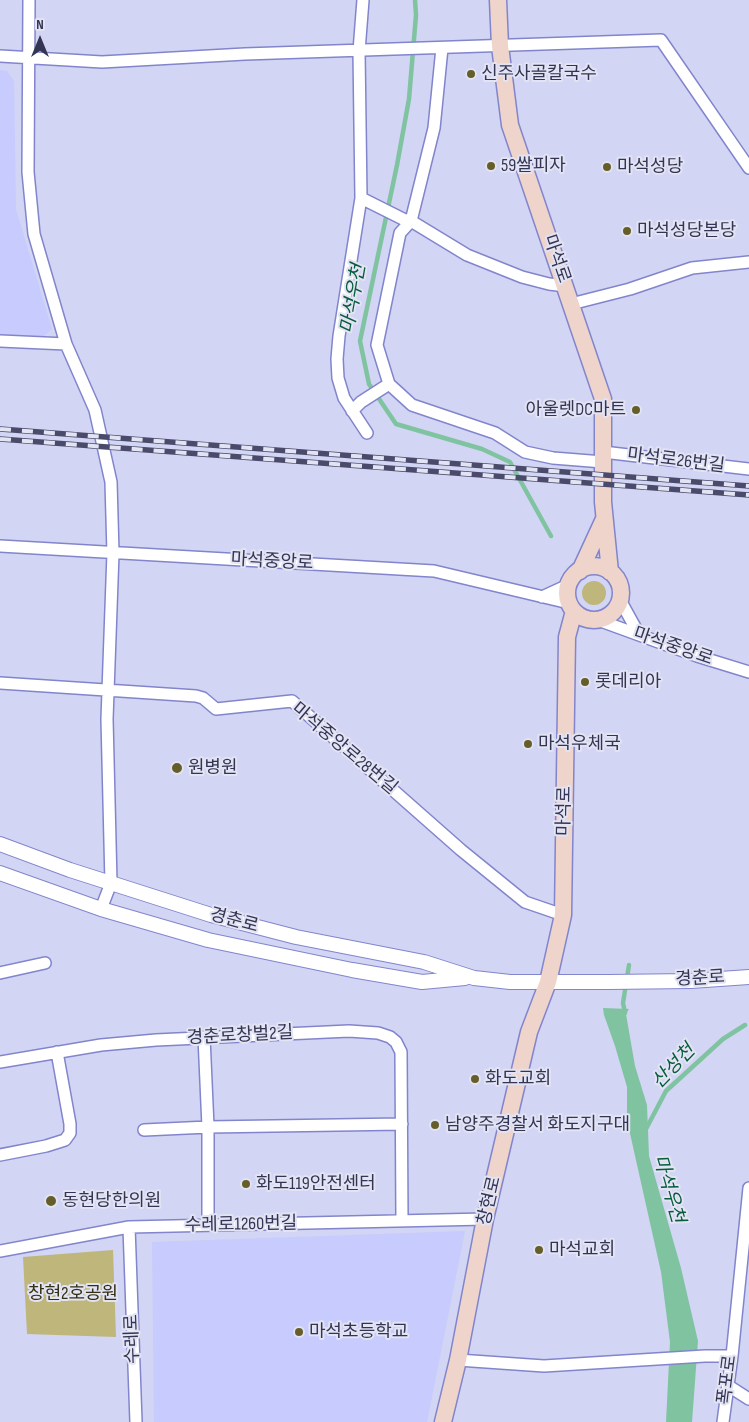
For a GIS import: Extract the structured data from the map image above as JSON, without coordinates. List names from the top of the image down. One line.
{"streets":{"main road":["마석로","창현로"],"street":["마석로26번길","마석중앙로","마석중앙로28번길","경춘로","경춘로창벌2길","수레로1260번길","수레로","폭포로"]},"crossings":[["마석로","마석로26번길"],["마석로","마석중앙로"],["마석로","마석중앙로28번길"],["마석로","경춘로"],["마석로","창현로"],["경춘로","창현로"],["경춘로창벌2길","수레로1260번길"],["창현로","수레로1260번길"],["수레로1260번길","수레로"]],"water":["마석우천","산성천"],"parks":["창현2호공원"],"places":["신주사골칼국수","59쌀피자","마석성당","마석성당본당","아울렛DC마트","롯데리아","마석우체국","원병원","화도교회","남양주경찰서 화도지구대","화도119안전센터","동현당한의원","마석교회","마석초등학교"],"north":"top"}
